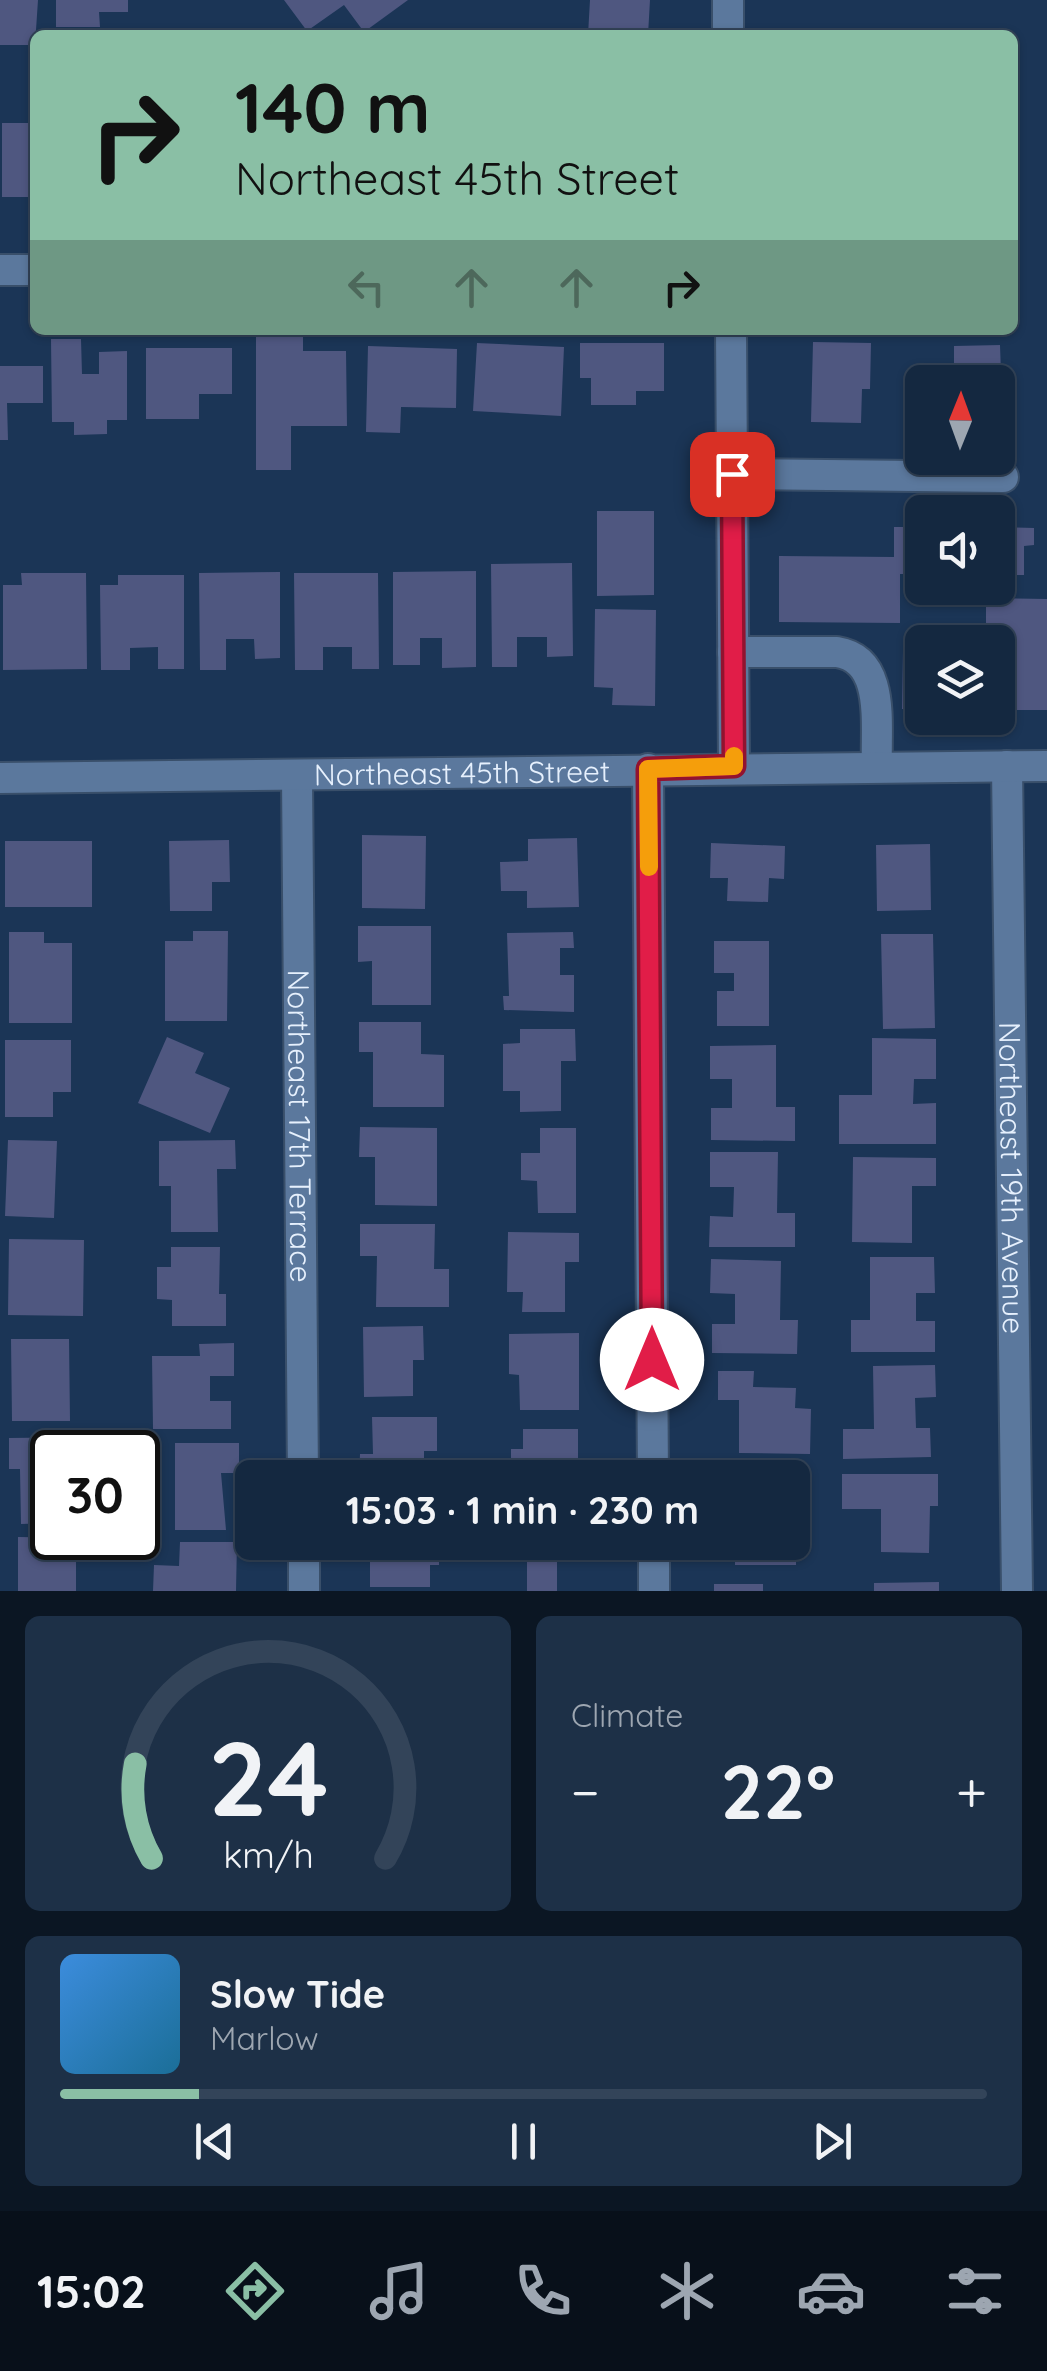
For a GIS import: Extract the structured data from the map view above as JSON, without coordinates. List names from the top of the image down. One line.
{"streets":{"street":["Northeast 45th Street","Northeast 17th Terrace","Northeast 19th Avenue"]},"crossings":[["Northeast 45th Street","Northeast 17th Terrace"],["Northeast 45th Street","Northeast 19th Avenue"]],"north":"top","page":{"turn":["140 m","Northeast 45th Street"],"limit":"30","trip":"15:03 · 1 min · 230 m","tile":"Climate","heat":["−","22°","+"],"song":["Slow Tide","Marlow"],"tabs":"15:02","gauge":["24","km/h"]}}
